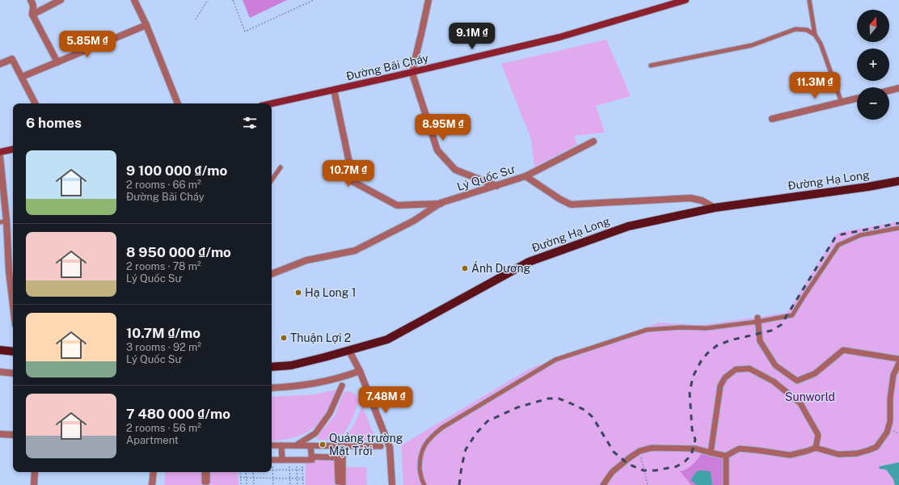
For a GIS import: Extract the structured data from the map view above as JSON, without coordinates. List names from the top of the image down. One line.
{"streets":{"main road":["Đường Bãi Cháy","Đường Hạ Long"],"street":["Lý Quốc Sư"]},"crossings":[["Lý Quốc Sư","Đường Hạ Long"]],"parks":["Sunworld"],"places":["Ánh Dương","Hạ Long 1","Thuận Lợi 2","Quảng trường Mặt Trời"],"north":"top","page":{"map_buttons":["+","−"],"price":["9.1M ₫","5.85M ₫","11.3M ₫","8.95M ₫","10.7M ₫","7.48M ₫"],"heading":"6 homes","list":[{"name":"9 100 000 ₫/mo","note":"2 rooms · 66 m² · Đường Bãi Cháy"},{"name":"8 950 000 ₫/mo","note":"2 rooms · 78 m² · Lý Quốc Sư"},{"name":"10.7M ₫/mo","note":"3 rooms · 92 m² · Lý Quốc Sư"},{"name":"7 480 000 ₫/mo","note":"2 rooms · 56 m² · Apartment"}]}}
